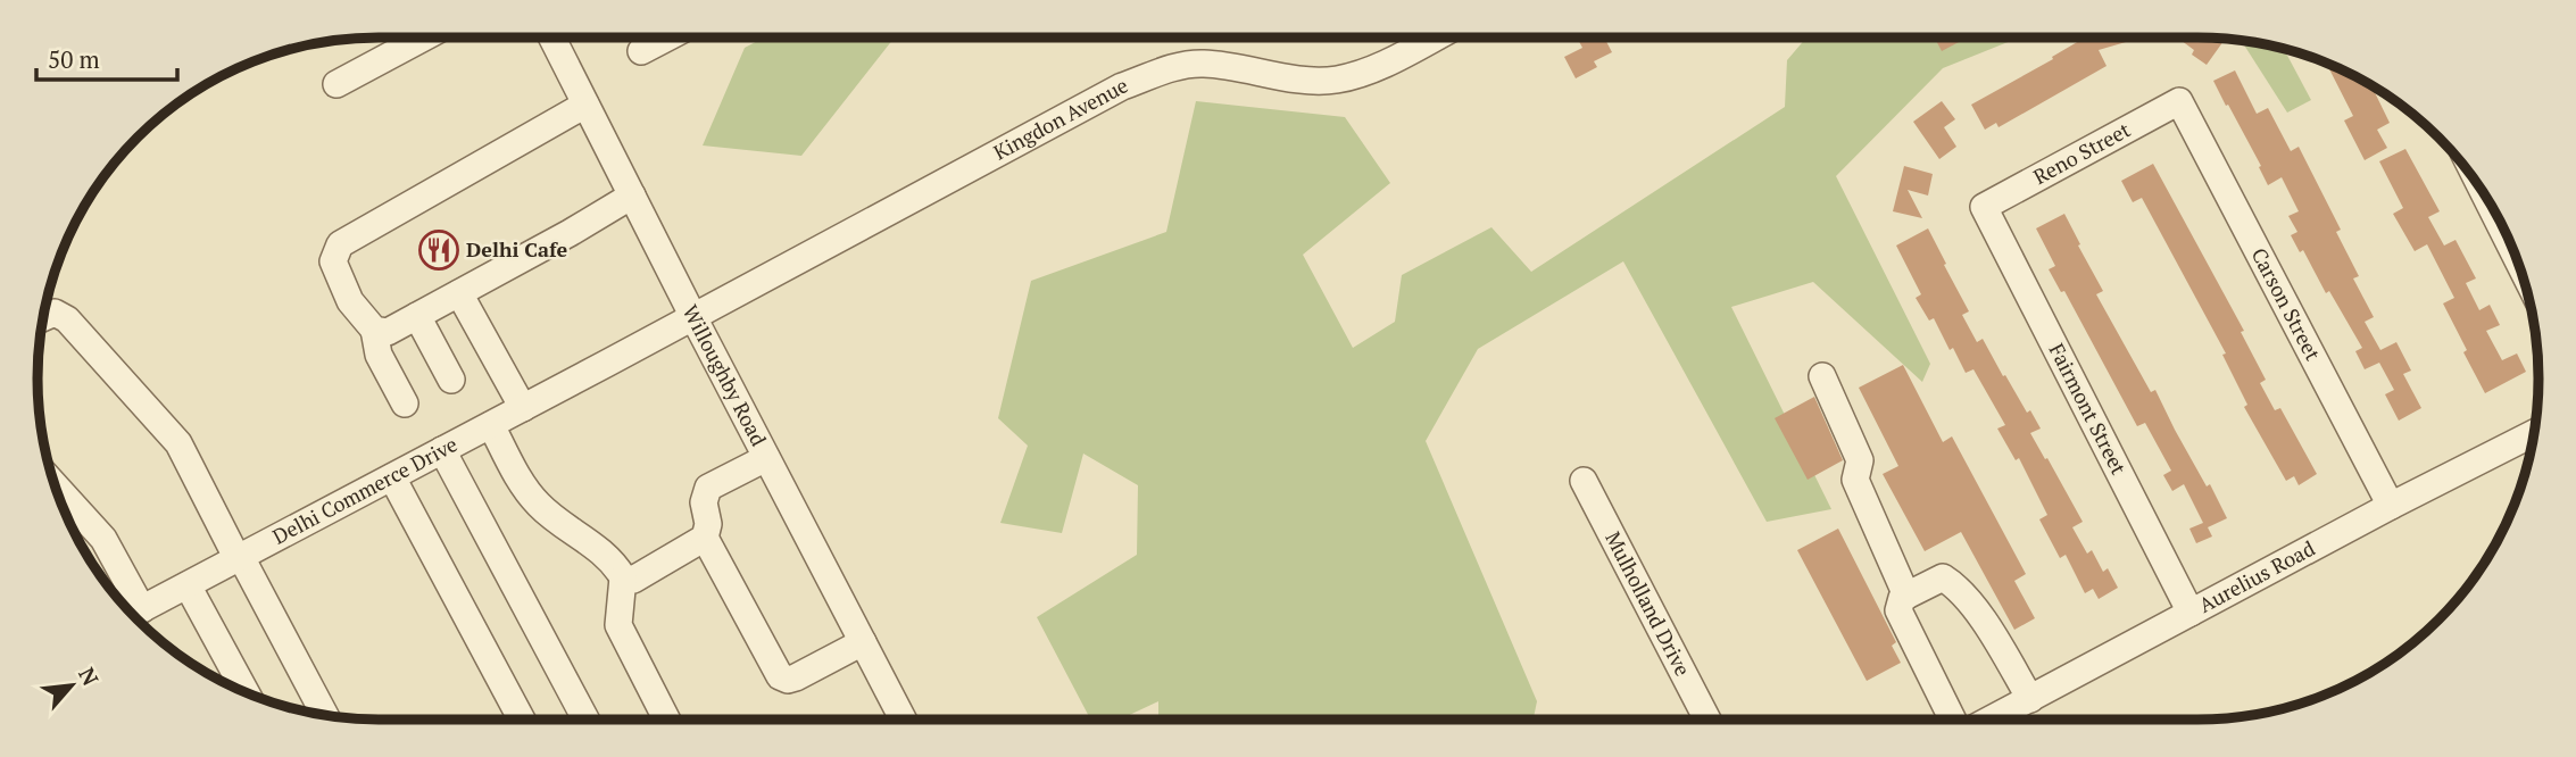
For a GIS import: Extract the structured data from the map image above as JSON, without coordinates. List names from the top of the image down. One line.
{"streets":{"street":["Kingdon Avenue","Reno Street","Carson Street","Willoughby Road","Fairmont Street","Delhi Commerce Drive","Aurelius Road","Mulholland Drive"]},"crossings":[["Kingdon Avenue","Willoughby Road"],["Kingdon Avenue","Delhi Commerce Drive"],["Reno Street","Carson Street"],["Reno Street","Fairmont Street"],["Carson Street","Aurelius Road"],["Fairmont Street","Aurelius Road"]],"places":{"restaurant":["Delhi Cafe"]},"scale_bar":"50 m","north":"top right"}
